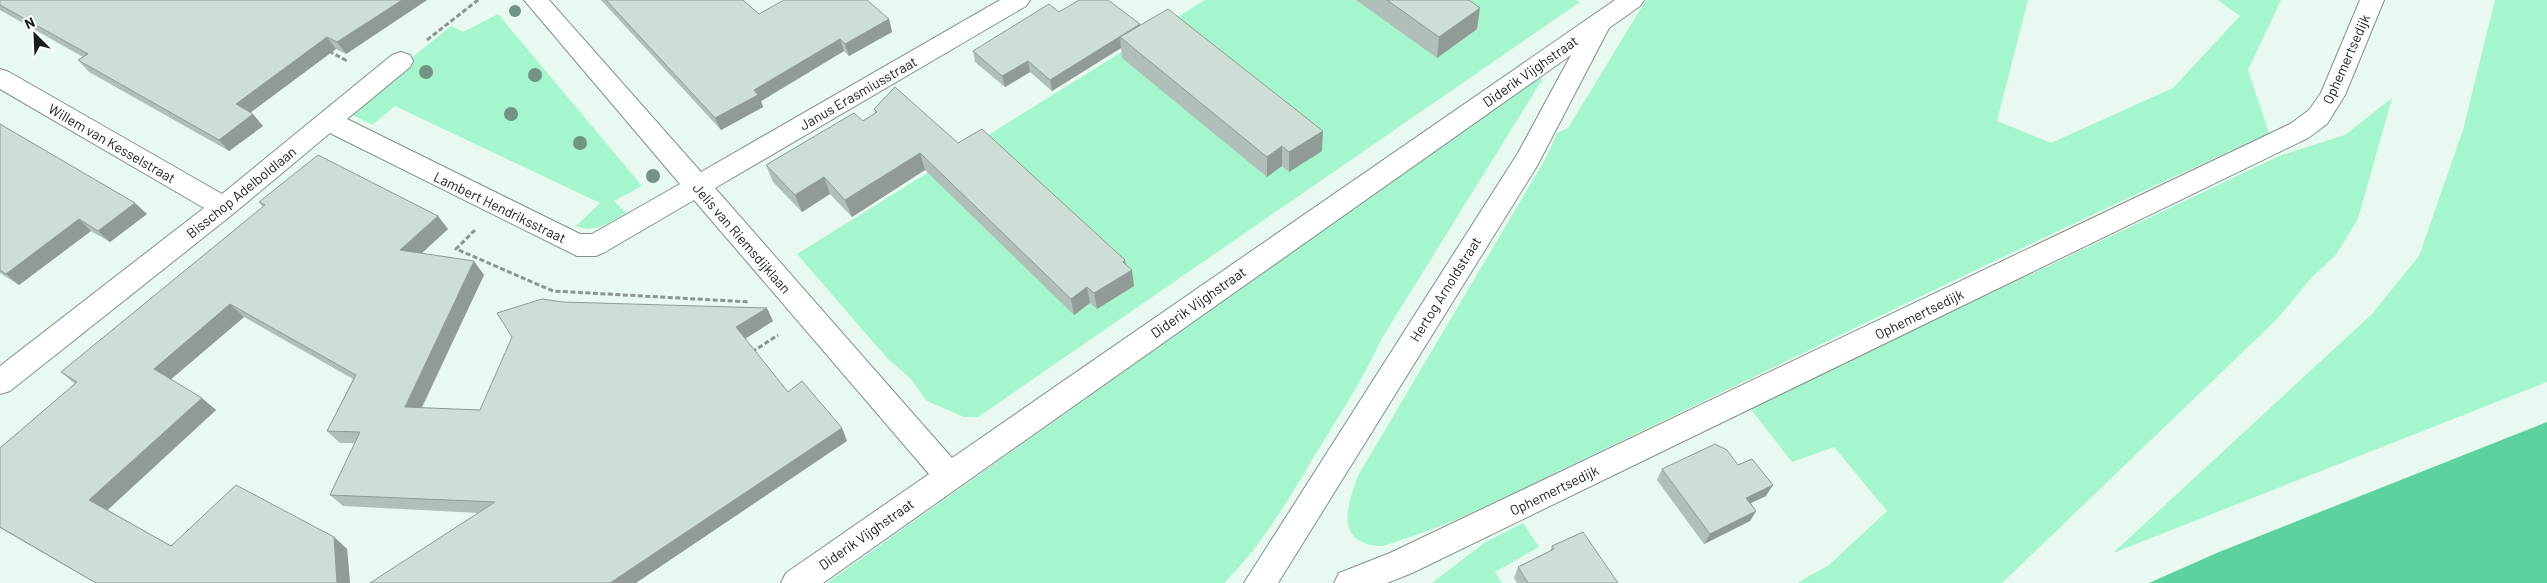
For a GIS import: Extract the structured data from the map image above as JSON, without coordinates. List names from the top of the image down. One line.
{"streets":{"street":["Ophemertsedijk","Diderik Vijghstraat","Janus Erasmiusstraat","Willem van Kesselstraat","Bisschop Adelboldlaan","Lambert Hendriksstraat","Jelis van Riemsdijklaan","Hertog Arnoldstraat"]},"crossings":[["Diderik Vijghstraat","Jelis van Riemsdijklaan"],["Diderik Vijghstraat","Hertog Arnoldstraat"],["Janus Erasmiusstraat","Lambert Hendriksstraat"],["Janus Erasmiusstraat","Jelis van Riemsdijklaan"],["Willem van Kesselstraat","Bisschop Adelboldlaan"],["Bisschop Adelboldlaan","Lambert Hendriksstraat"],["Lambert Hendriksstraat","Jelis van Riemsdijklaan"]],"north":"top left"}
